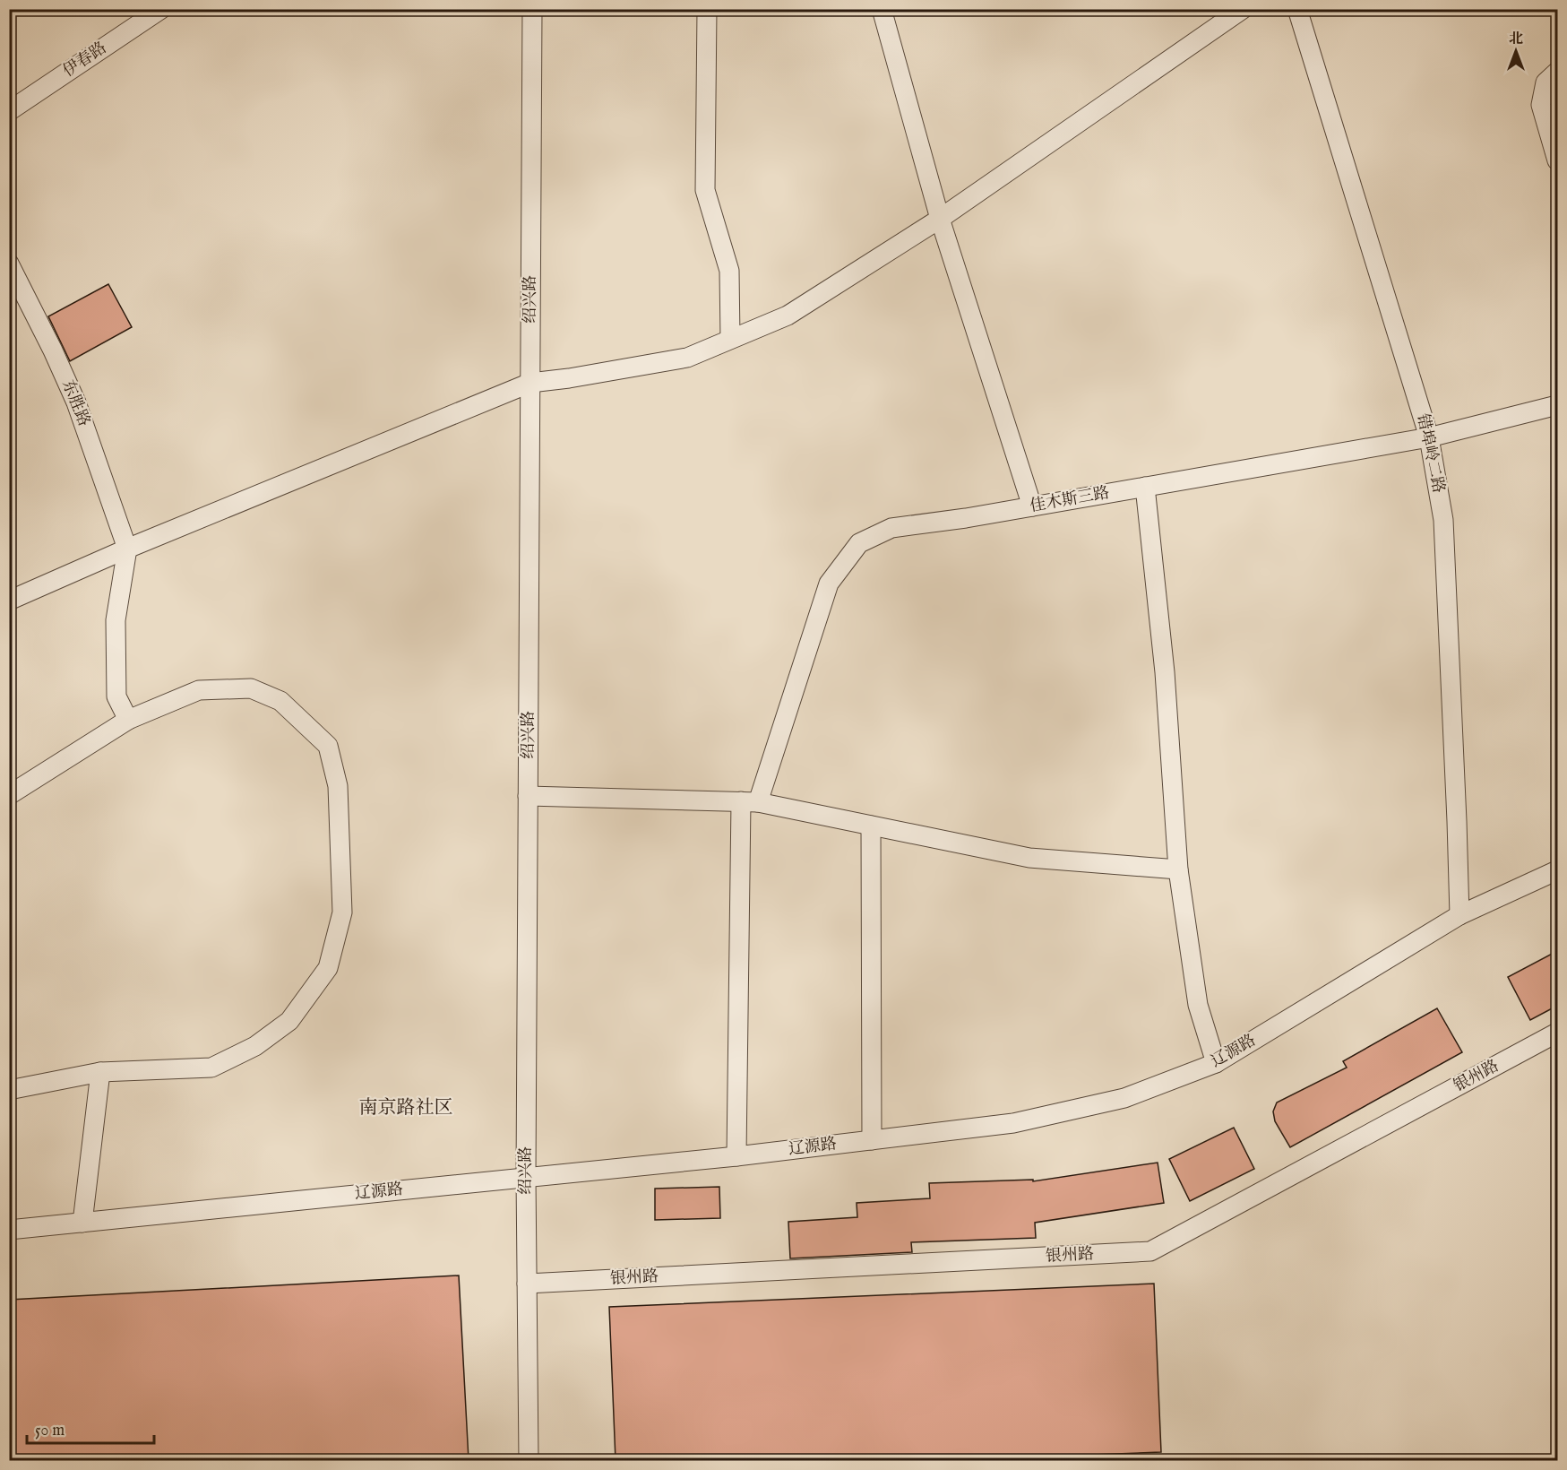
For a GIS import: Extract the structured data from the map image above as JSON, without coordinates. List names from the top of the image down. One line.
{"streets":{"street":["伊春路","绍兴路","东胜路","错埠岭二路","佳木斯三路","辽源路","银州路"]},"crossings":[["绍兴路","辽源路"],["绍兴路","银州路"],["错埠岭二路","佳木斯三路"],["错埠岭二路","辽源路"],["佳木斯三路","辽源路"]],"districts":["南京路社区"],"scale_bar":"50 m","north":"top"}
